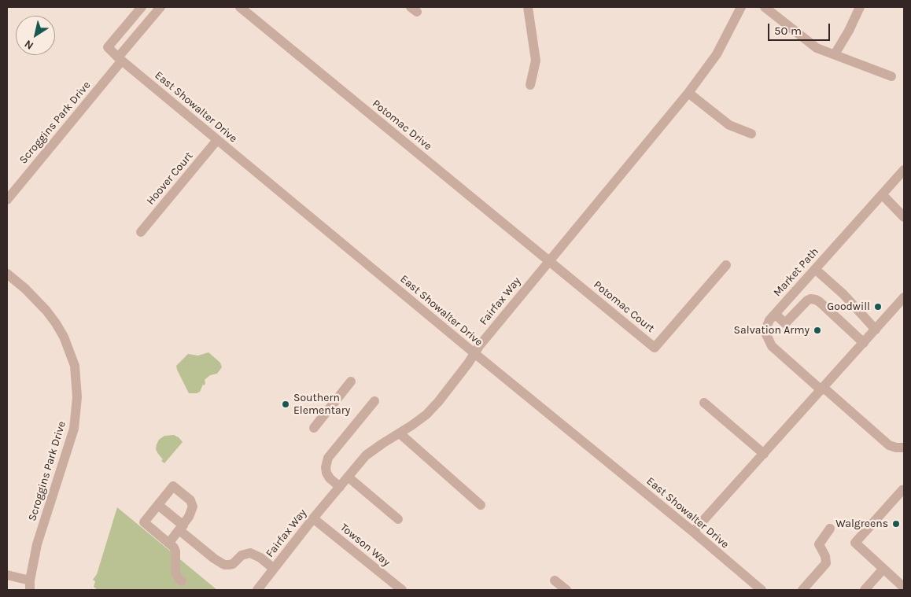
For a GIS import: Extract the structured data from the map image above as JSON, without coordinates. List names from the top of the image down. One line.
{"streets":{"street":["East Showalter Drive","Scroggins Park Drive","Potomac Drive","Hoover Court","Market Path","Fairfax Way","Potomac Court","Towson Way"]},"crossings":[["East Showalter Drive","Scroggins Park Drive"],["East Showalter Drive","Hoover Court"],["East Showalter Drive","Fairfax Way"],["Potomac Drive","Fairfax Way"],["Potomac Drive","Potomac Court"],["Fairfax Way","Potomac Court"],["Fairfax Way","Towson Way"]],"places":["Goodwill","Salvation Army","Southern Elementary","Walgreens"],"scale_bar":"50 m","north":"bottom left"}
